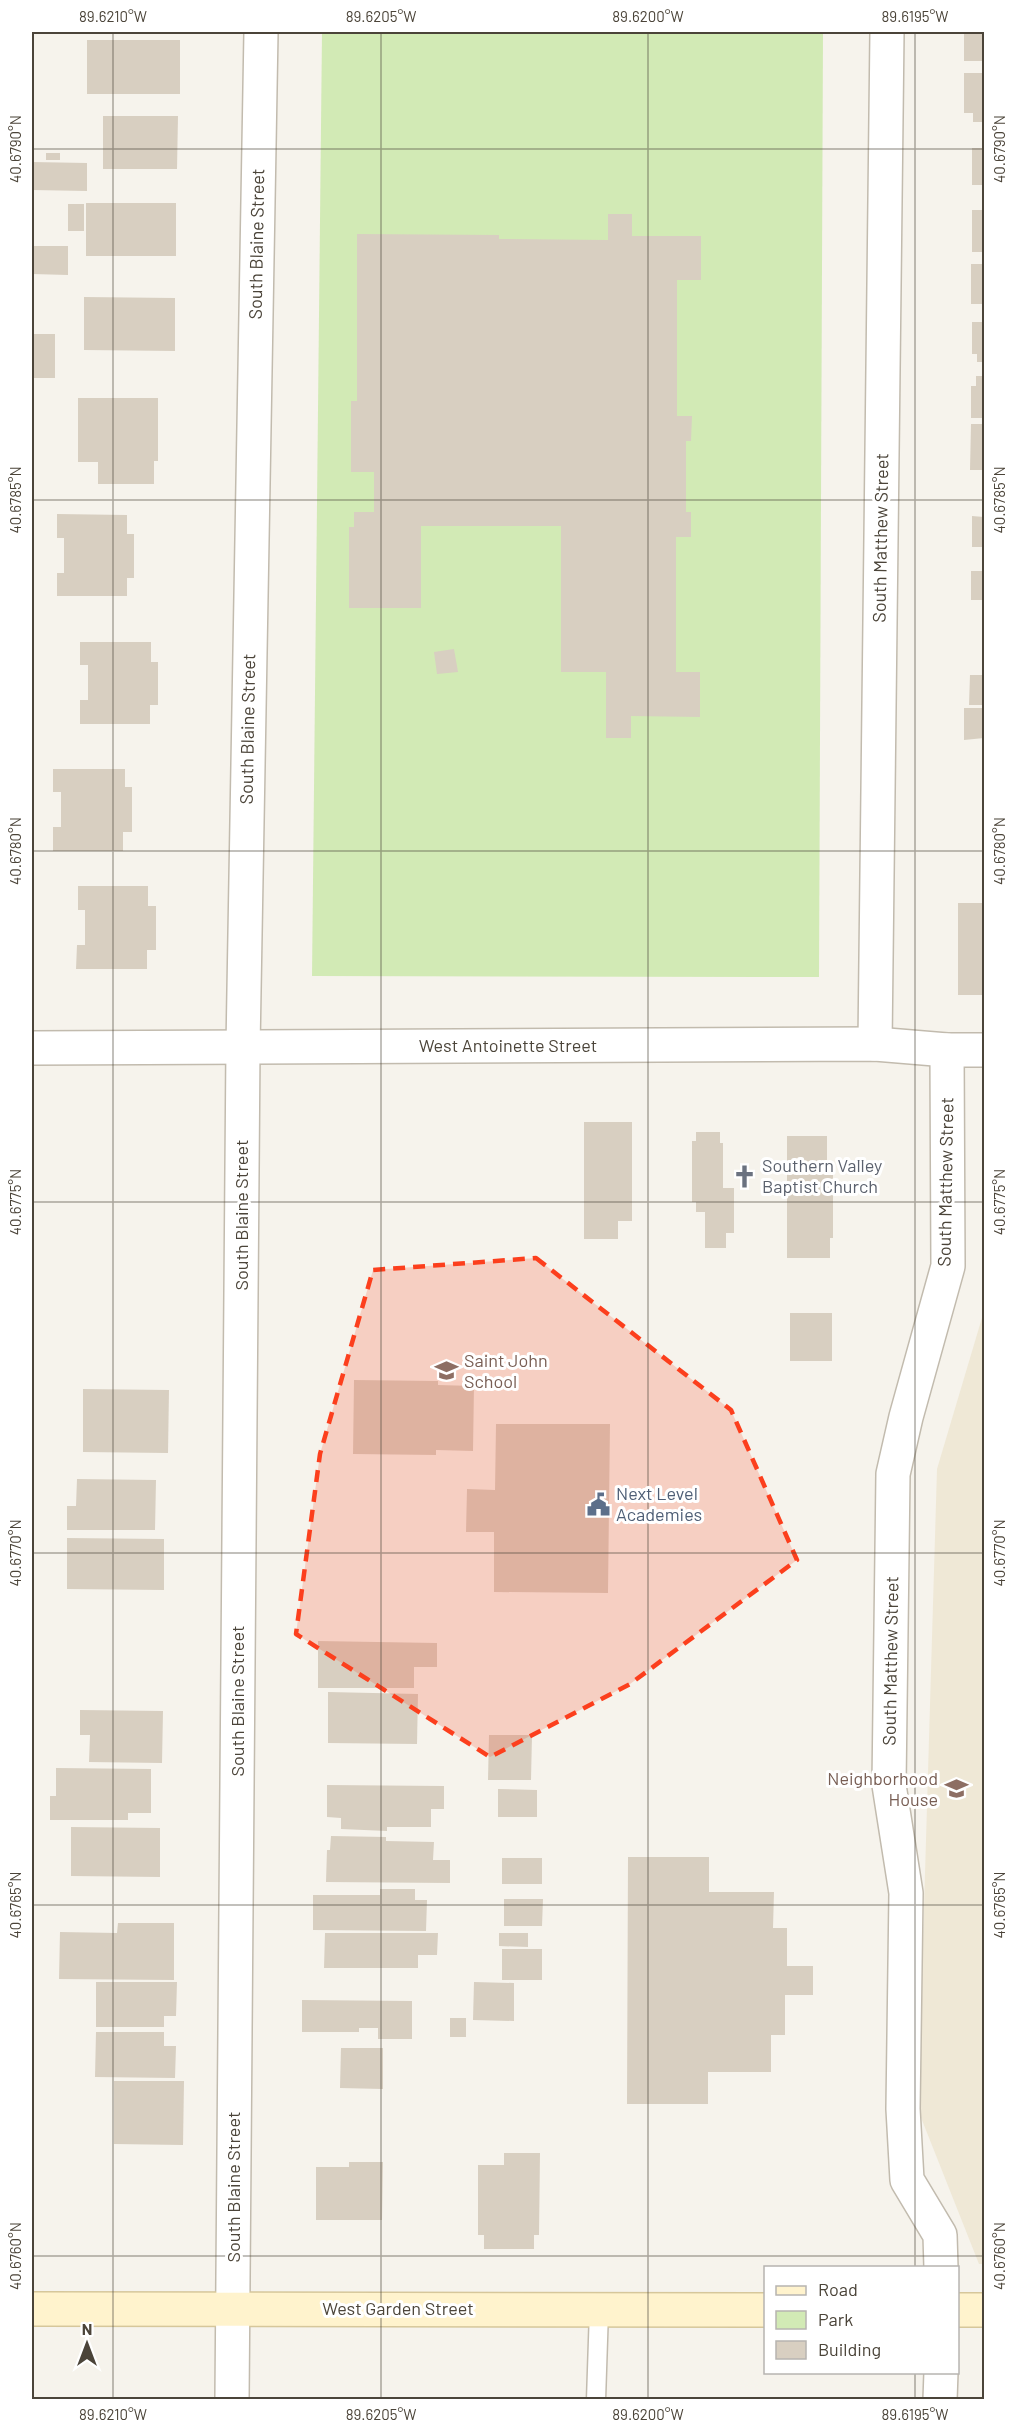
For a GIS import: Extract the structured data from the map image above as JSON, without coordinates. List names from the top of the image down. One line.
{"streets":{"main road":["West Garden Street"],"street":["South Blaine Street","South Matthew Street","West Antoinette Street"]},"crossings":[["South Blaine Street","West Antoinette Street"],["South Blaine Street","West Garden Street"],["South Matthew Street","West Antoinette Street"]],"places":{"church":["Southern Valley Baptist Church"],"school or university":["Saint John School","Neighborhood House"],"public building":["Next Level Academies"]},"legend":["Road","Park","Building"],"north":"top","coordinates":["89.6210°W","89.6205°W","89.6200°W","89.6195°W","40.6790°N","40.6785°N","40.6780°N","40.6775°N","40.6770°N","40.6765°N","40.6760°N"]}
